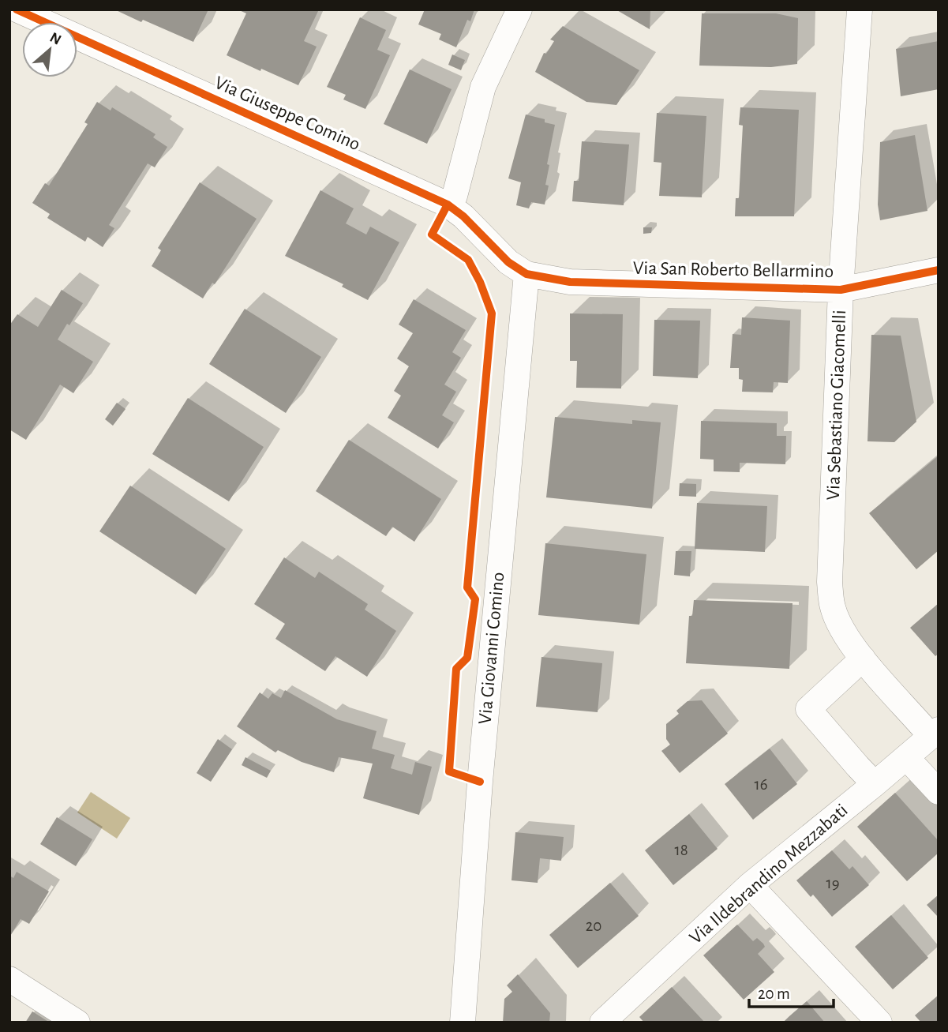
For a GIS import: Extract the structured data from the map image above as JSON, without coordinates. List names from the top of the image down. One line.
{"streets":{"street":["Via Giuseppe Comino","Via San Roberto Bellarmino","Via Sebastiano Giacomelli","Via Giovanni Comino","Via Ildebrandino Mezzabati"]},"crossings":[["Via Giuseppe Comino","Via San Roberto Bellarmino"],["Via Giuseppe Comino","Via Giovanni Comino"],["Via San Roberto Bellarmino","Via Sebastiano Giacomelli"],["Via San Roberto Bellarmino","Via Giovanni Comino"],["Via Sebastiano Giacomelli","Via Ildebrandino Mezzabati"]],"house_numbers":["16","18","19","20"],"scale_bar":"20 m","north":"top right"}
